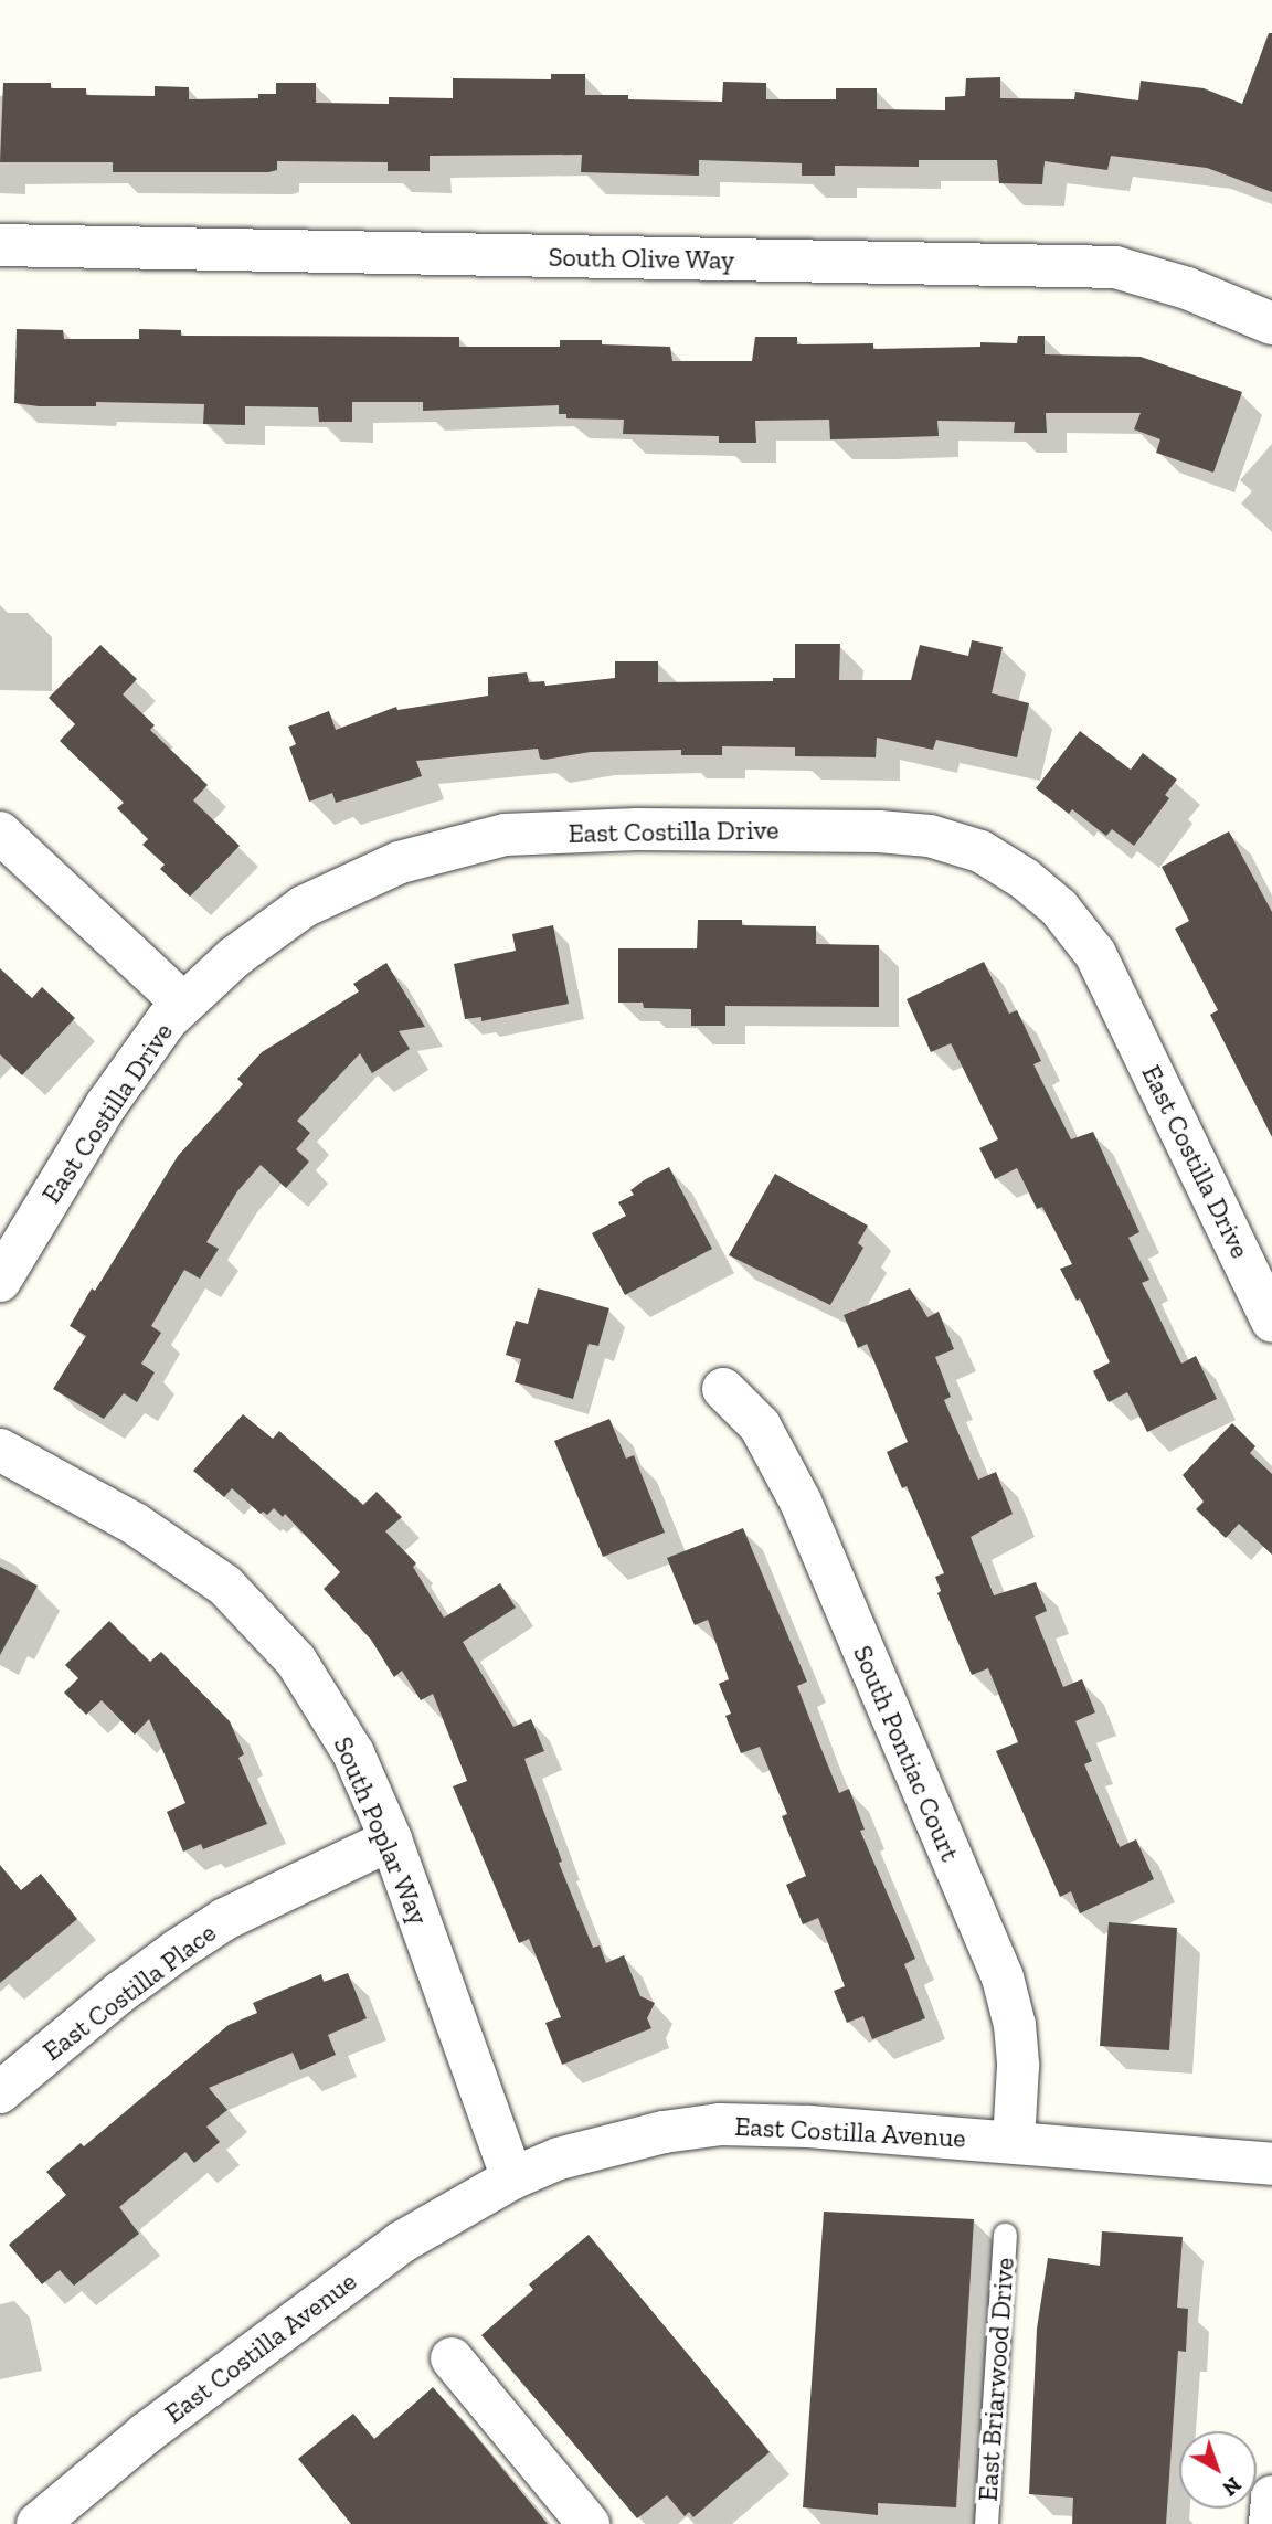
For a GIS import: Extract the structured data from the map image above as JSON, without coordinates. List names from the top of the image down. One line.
{"streets":{"street":["South Olive Way","East Costilla Drive","South Pontiac Court","South Poplar Way","East Costilla Place","East Costilla Avenue"],"lane":["East Briarwood Drive"]},"crossings":[["South Pontiac Court","East Costilla Avenue"],["South Poplar Way","East Costilla Place"],["South Poplar Way","East Costilla Avenue"]],"north":"bottom right"}
